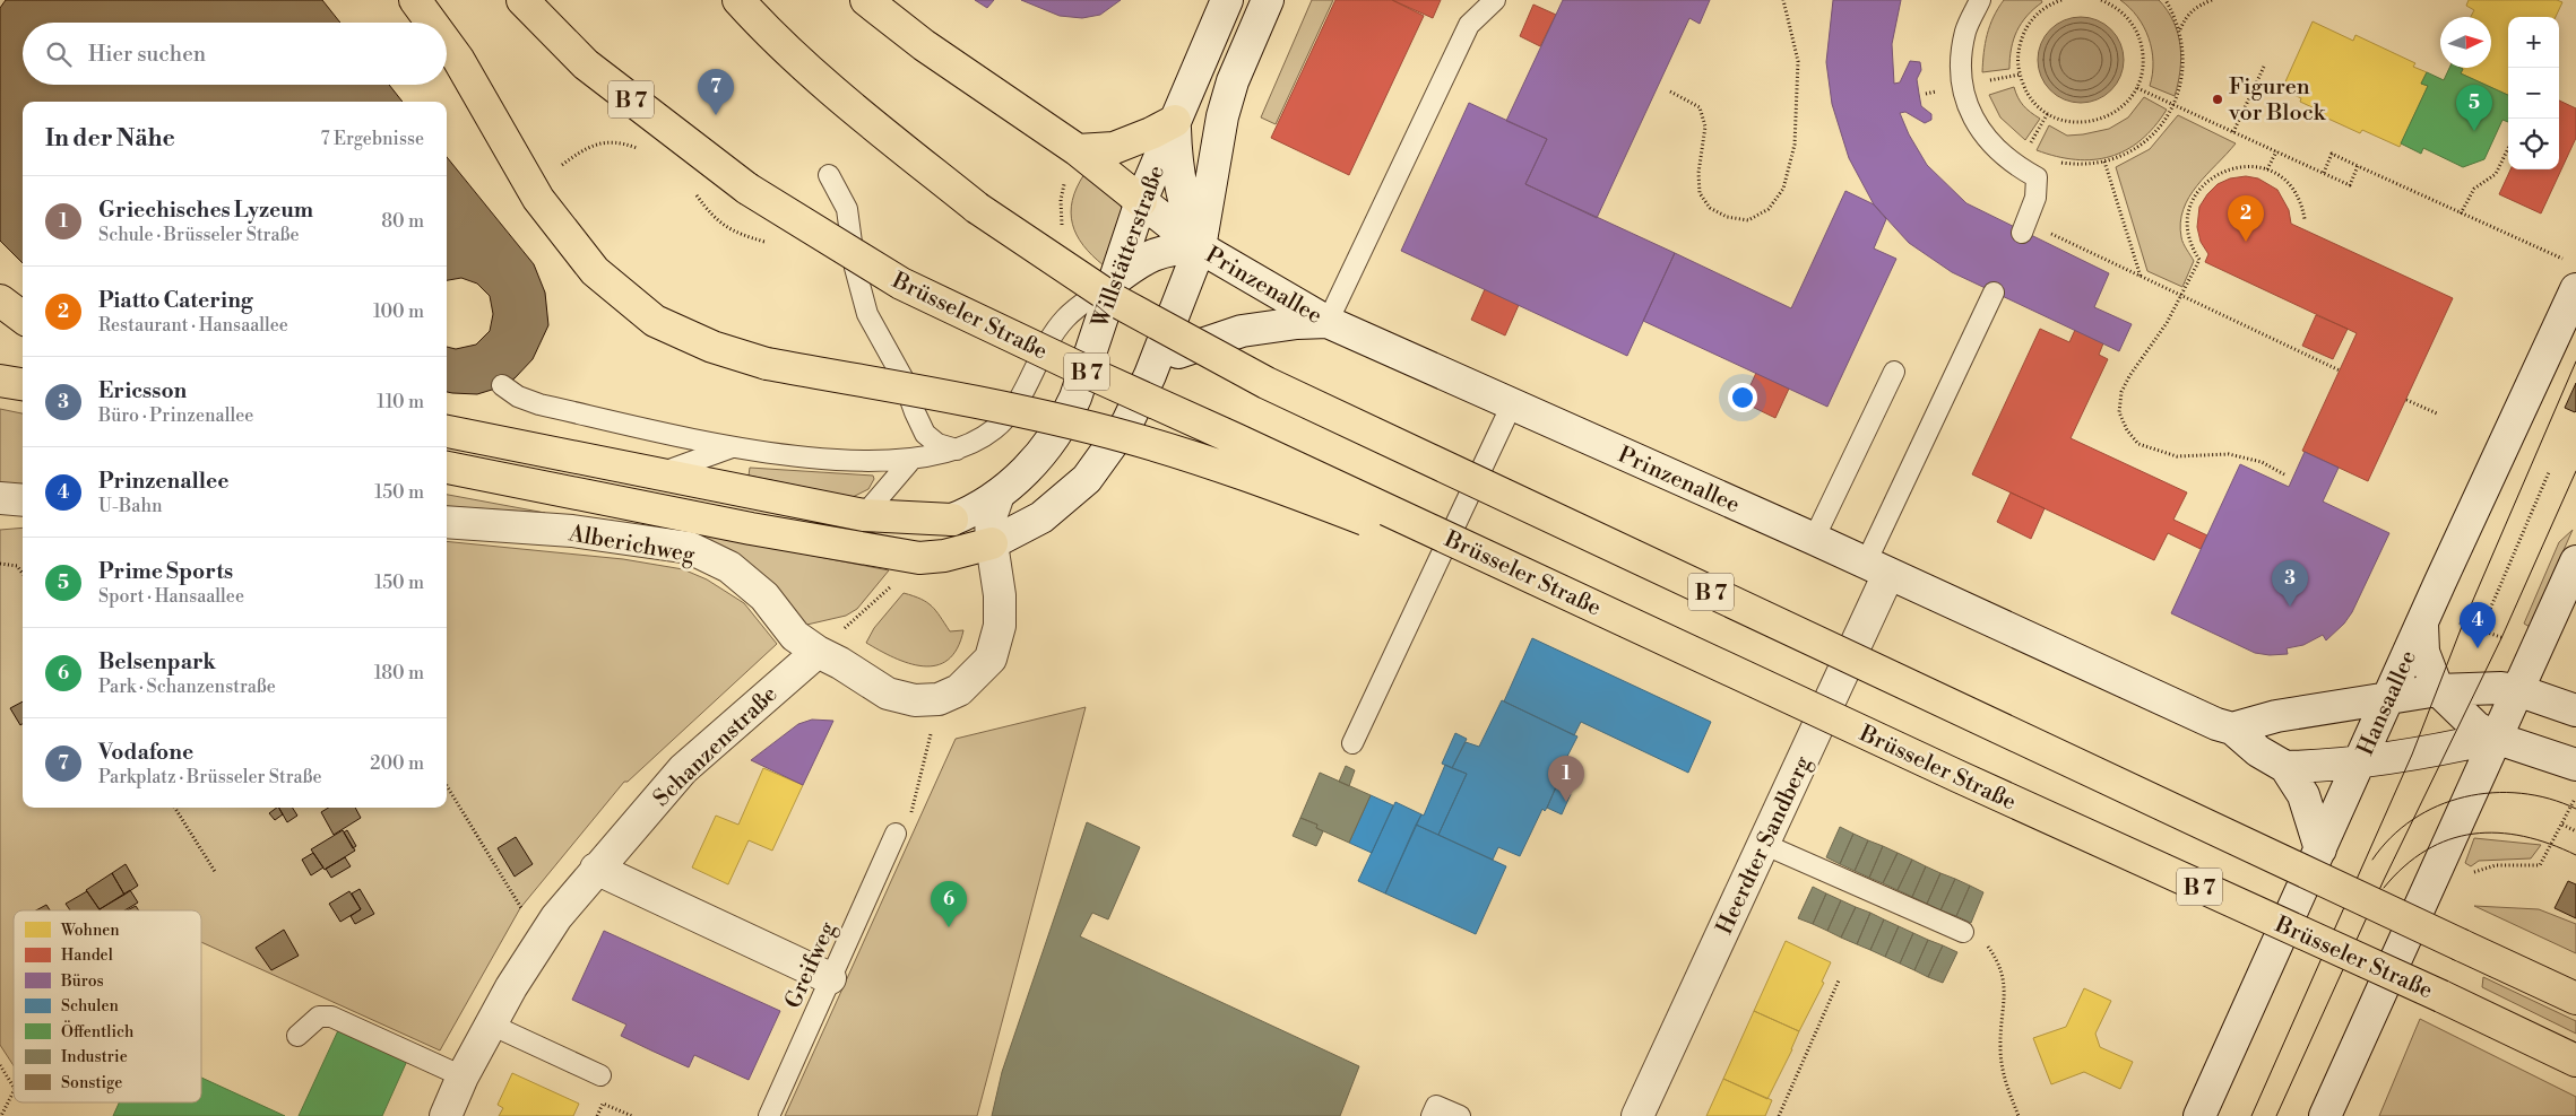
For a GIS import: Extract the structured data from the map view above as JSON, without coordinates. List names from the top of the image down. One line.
{"streets":{"highway":["B 7","Brüsseler Straße"],"street":["Willstätterstraße","Prinzenallee","Alberichweg","Hansaallee","Schanzenstraße","Heerdter Sandberg"],"lane":["Greifweg"]},"crossings":[["Willstätterstraße","Prinzenallee"],["Willstätterstraße","Alberichweg"],["Prinzenallee","Hansaallee"],["Prinzenallee","Heerdter Sandberg"],["Alberichweg","Schanzenstraße"]],"places":["Figuren vor Block"],"legend":["Wohnen","Handel","Büros","Schulen","Öffentlich","Industrie","Sonstige"],"north":"right","page":{"map_buttons":["+","−"],"search":"Hier suchen","pins":["7","5","2","3","4","1","6"],"heading":["In der Nähe","7 Ergebnisse"],"list":[{"mark":"1","name":"Griechisches Lyzeum","note":"Schule · Brüsseler Straße","value":"80 m"},{"mark":"2","name":"Piatto Catering","note":"Restaurant · Hansaallee","value":"100 m"},{"mark":"3","name":"Ericsson","note":"Büro · Prinzenallee","value":"110 m"},{"mark":"4","name":"Prinzenallee","note":"U-Bahn","value":"150 m"},{"mark":"5","name":"Prime Sports","note":"Sport · Hansaallee","value":"150 m"},{"mark":"6","name":"Belsenpark","note":"Park · Schanzenstraße","value":"180 m"},{"mark":"7","name":"Vodafone","note":"Parkplatz · Brüsseler Straße","value":"200 m"}]}}
